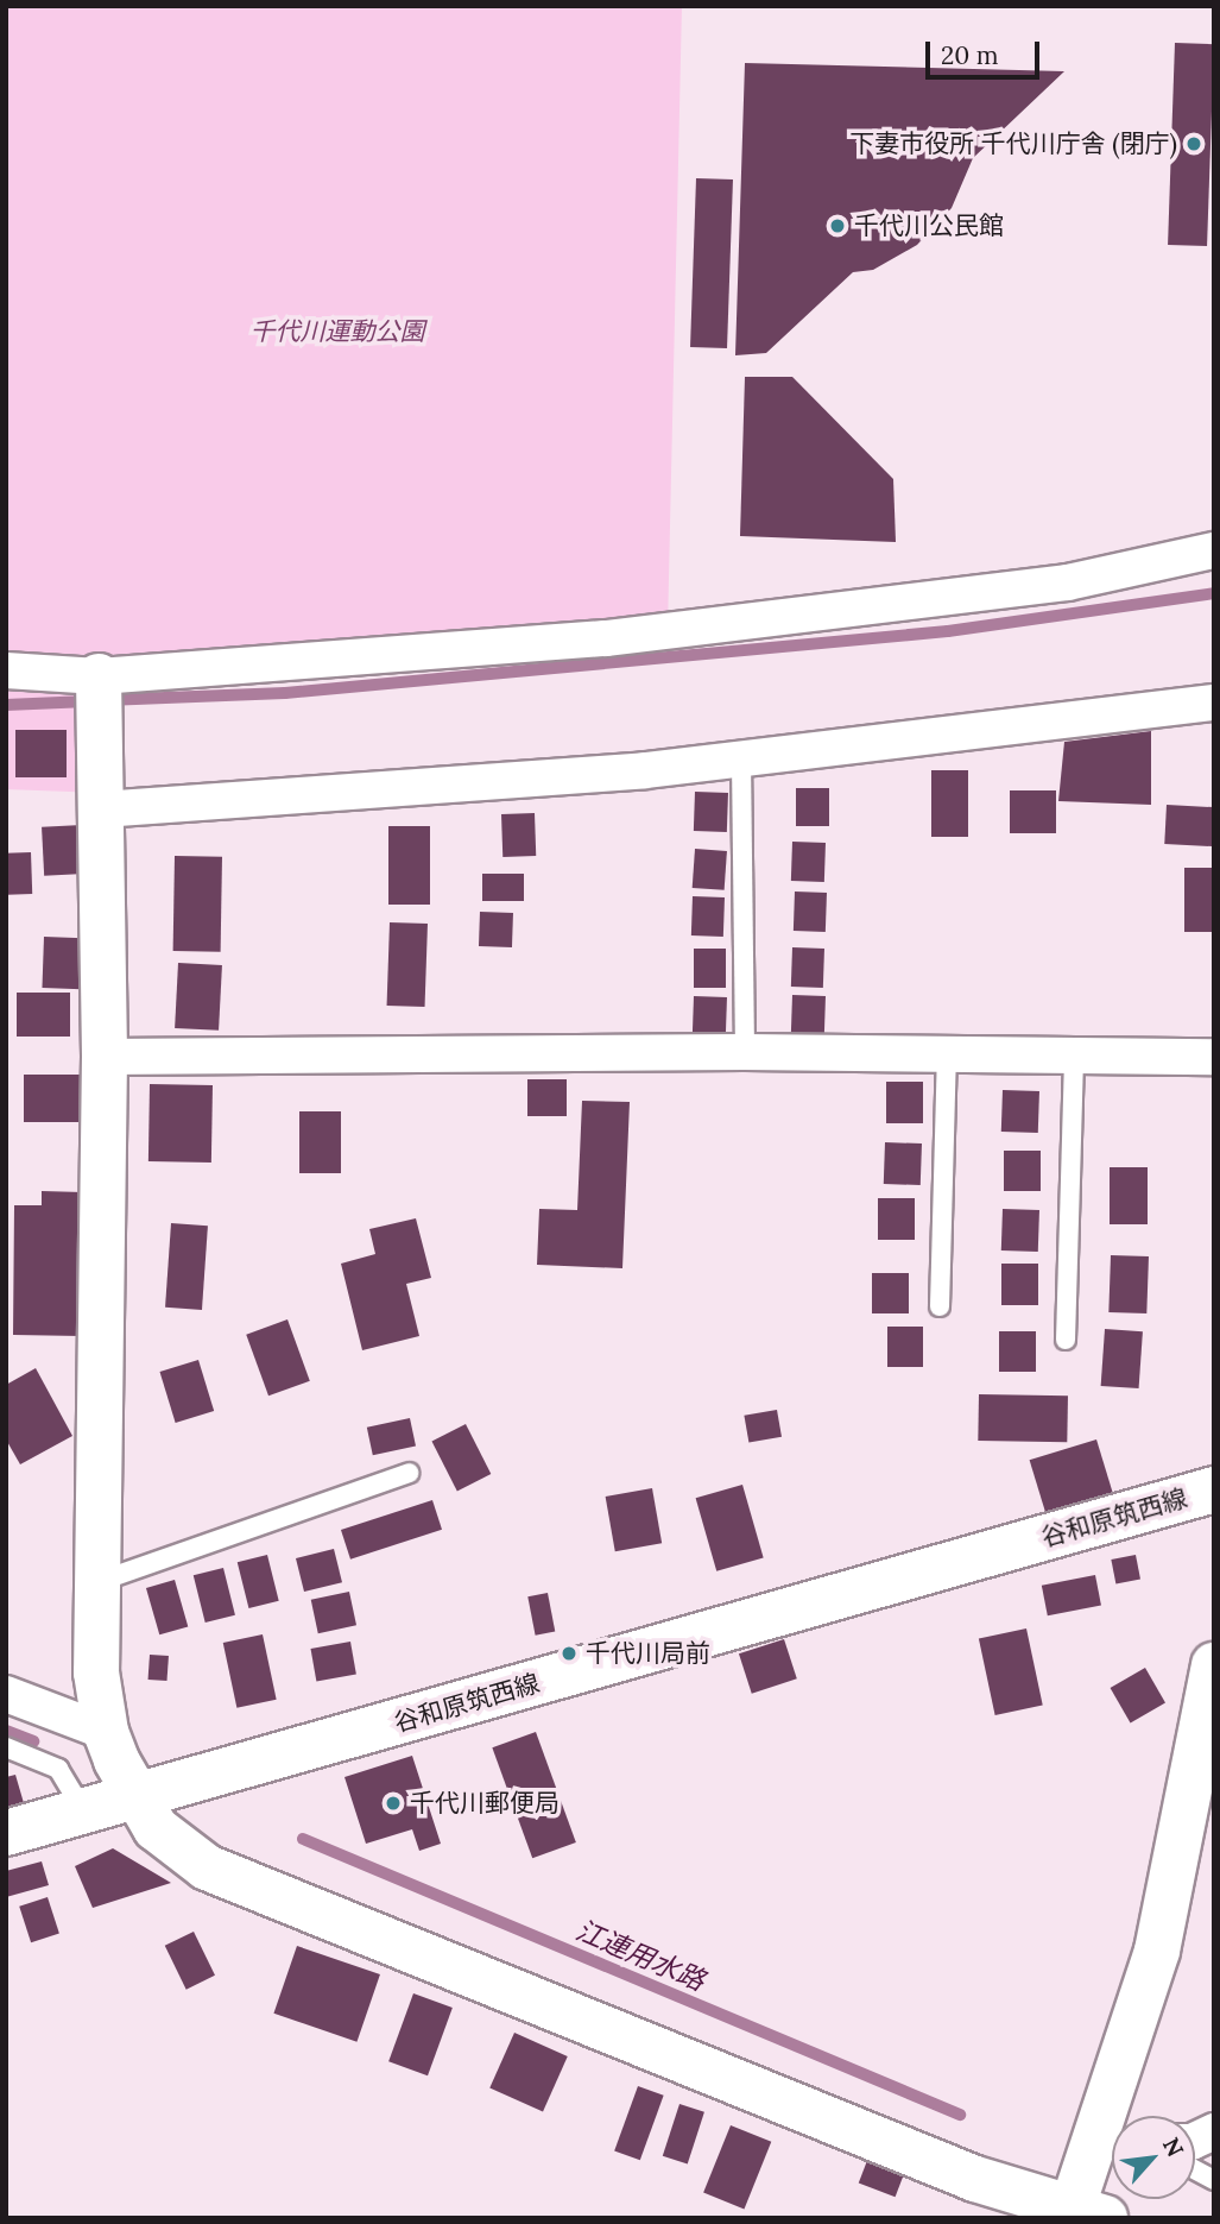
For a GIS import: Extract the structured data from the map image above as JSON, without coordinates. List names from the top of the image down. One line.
{"streets":{"street":["谷和原筑西線"]},"water":["江連用水路"],"parks":["千代川運動公園"],"places":["下妻市役所 千代川庁舎 (閉庁)","千代川公民館","千代川局前","千代川郵便局"],"scale_bar":"20 m","north":"top right"}
